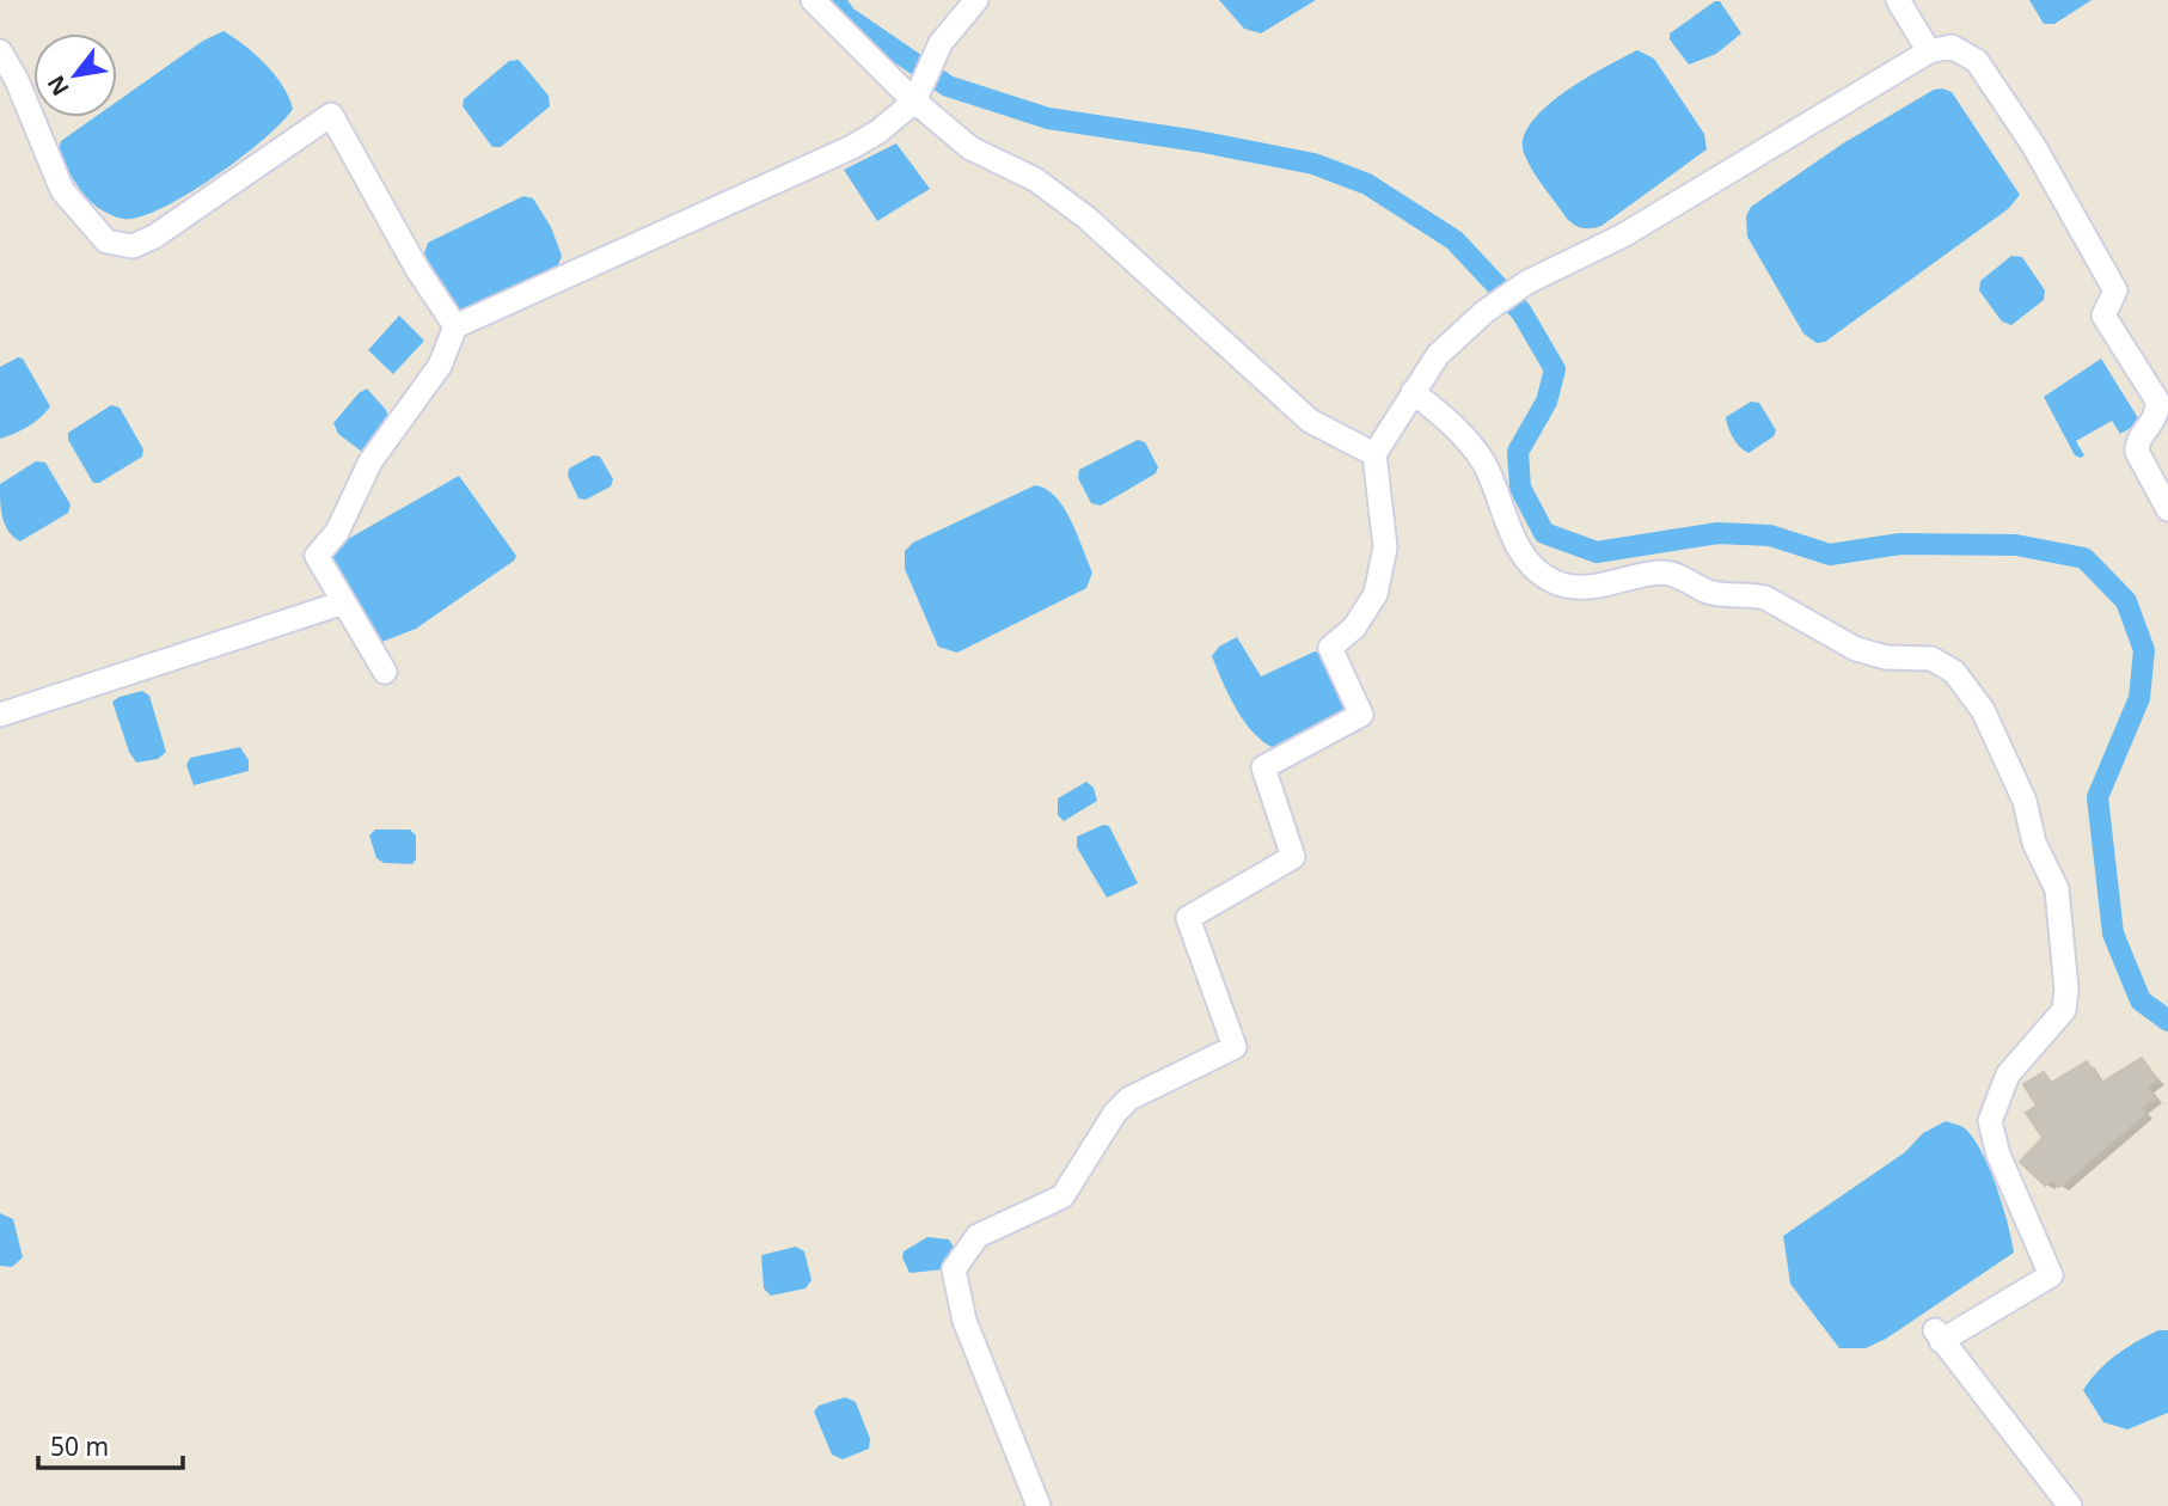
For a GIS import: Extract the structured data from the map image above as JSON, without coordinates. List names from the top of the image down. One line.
{"scale_bar":"50 m","north":"bottom left"}
